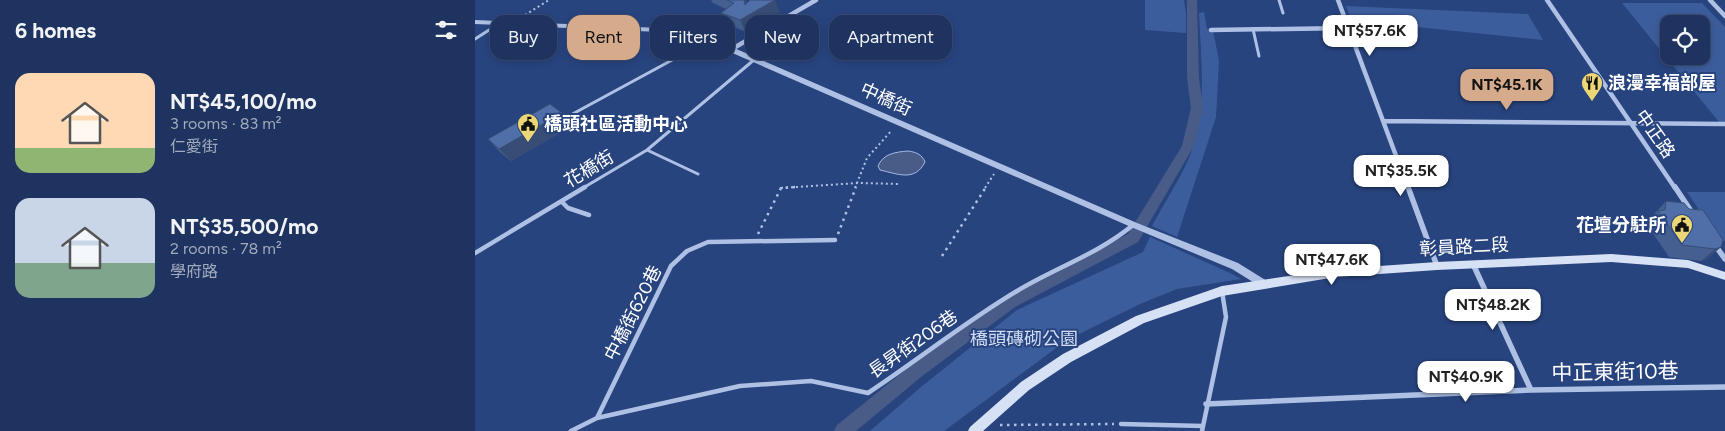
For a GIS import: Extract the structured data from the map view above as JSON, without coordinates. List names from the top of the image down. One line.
{"streets":{"main road":["彰員路二段"],"street":["中橋街","中正路","中正東街10巷"],"lane":["花橋街","中橋街620巷","長昇街206巷"]},"crossings":[["中橋街","彰員路二段"],["中橋街","長昇街206巷"],["中橋街620巷","長昇街206巷"]],"parks":["橋頭磚砌公園"],"places":{"restaurant":["浪漫幸福部屋"],"public building":["橋頭社區活動中心","花壇分駐所"]},"page":{"heading":"6 homes","price":["NT$57.6K","NT$45.1K","NT$35.5K","NT$47.6K","NT$48.2K","NT$40.9K"],"chip":["Buy","Rent","Filters","New","Apartment"],"list":[{"name":"NT$45,100/mo","note":"3 rooms · 83 m² · 仁愛街"},{"name":"NT$35,500/mo","note":"2 rooms · 78 m² · 學府路"}]}}
